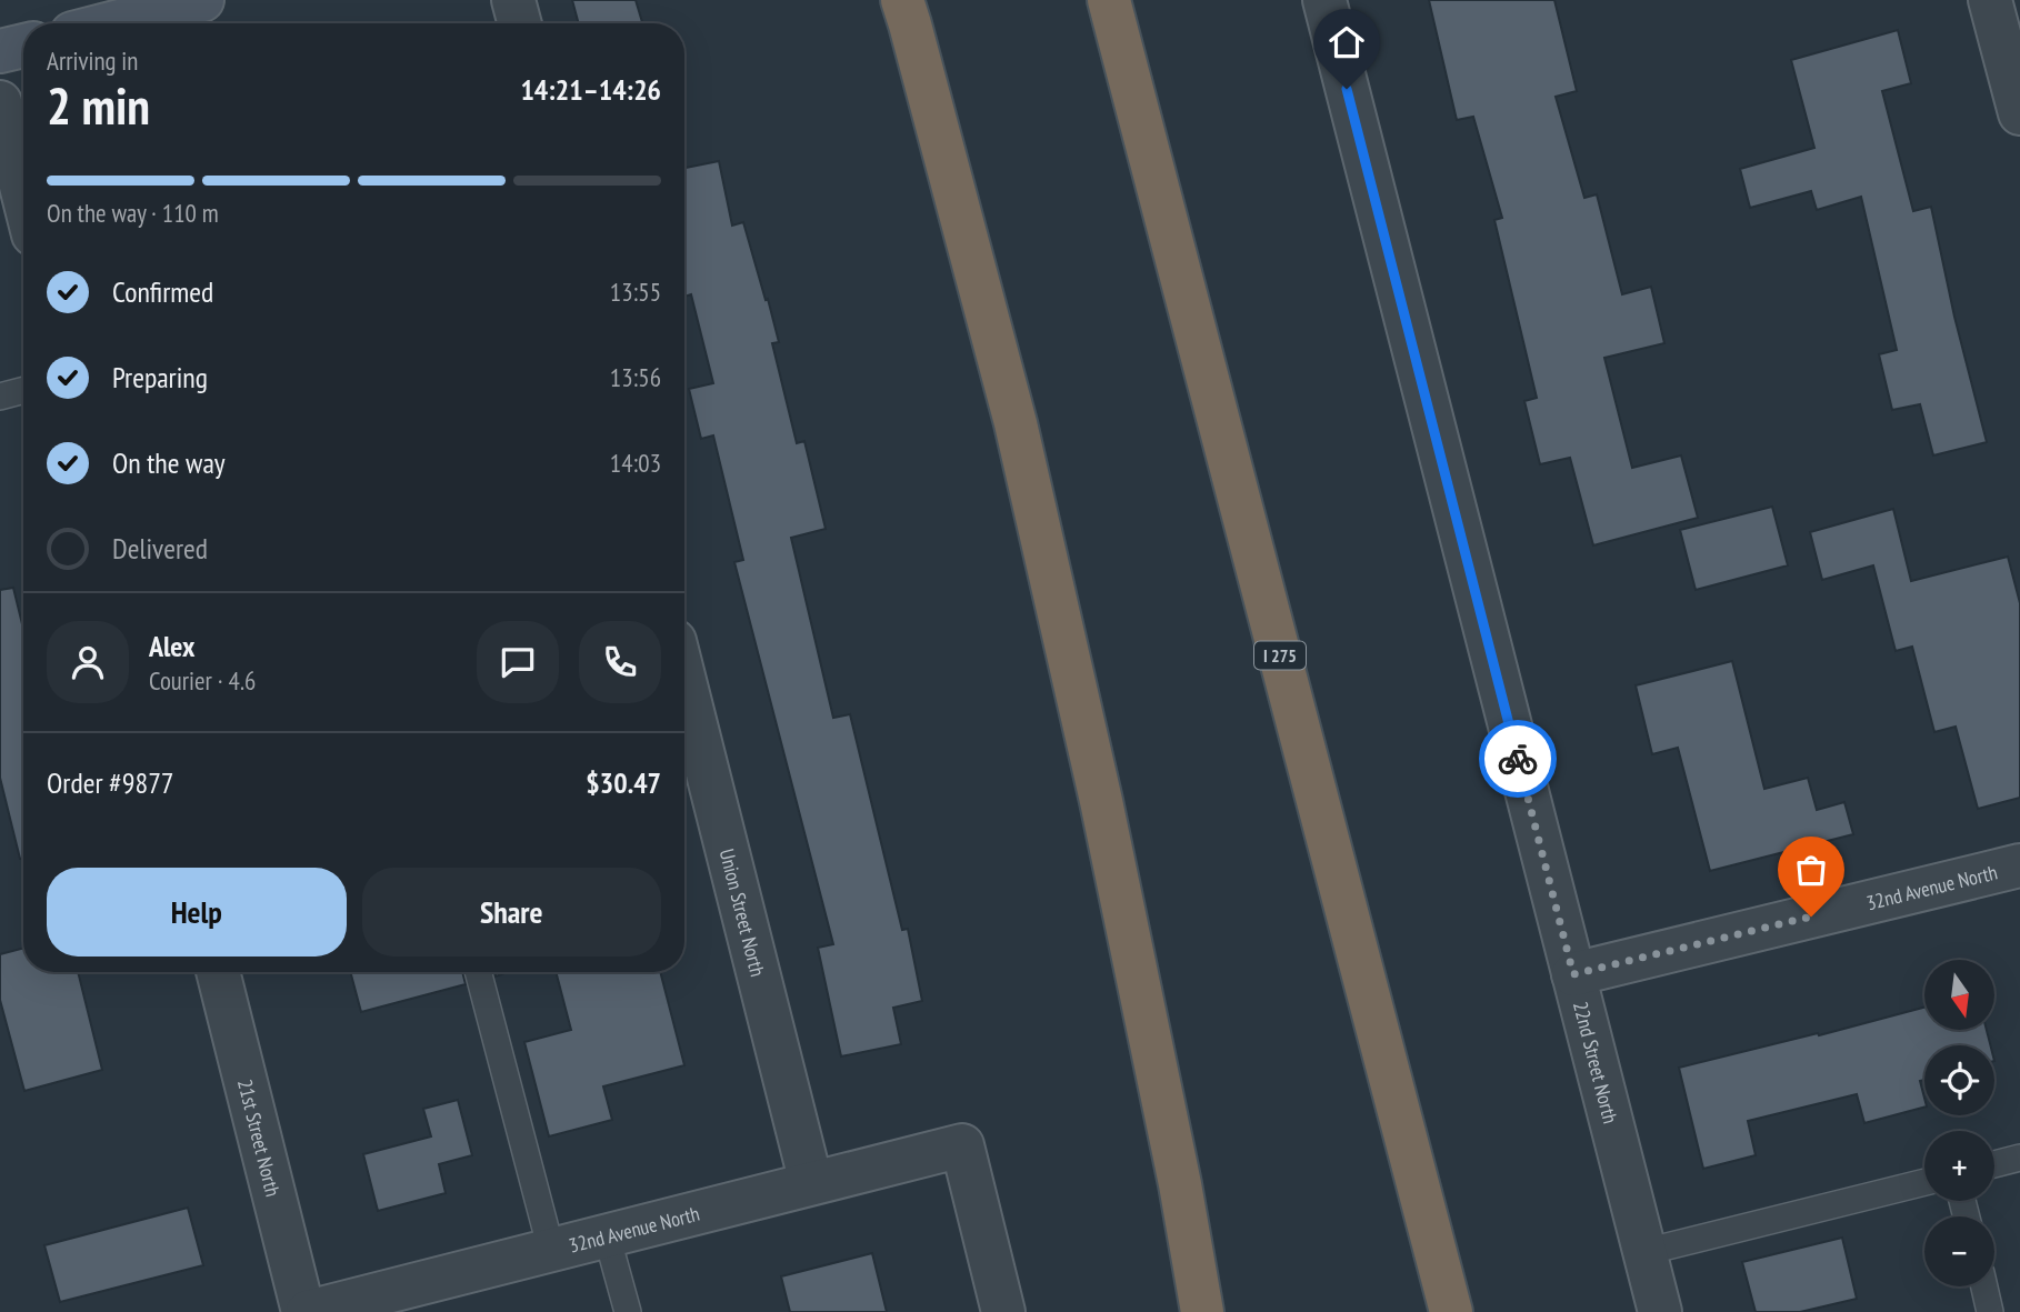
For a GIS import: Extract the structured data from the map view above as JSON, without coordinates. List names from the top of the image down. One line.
{"streets":{"highway":["I 275"],"street":["32nd Avenue North","Union Street North","22nd Street North","21st Street North"]},"crossings":[["32nd Avenue North","Union Street North"],["32nd Avenue North","22nd Street North"],["32nd Avenue North","21st Street North"]],"north":"bottom","page":{"heading":["2 min","Arriving in","14:21–14:26"],"panel":["Alex","Courier · 4.6","Order #9877","$30.47"],"bar":"On the way · 110 m","list":[["Confirmed","13:55"],["Preparing","13:56"],["On the way","14:03"],"Delivered"],"buttons":["Help","Share"],"map_buttons":["+","−"]}}
